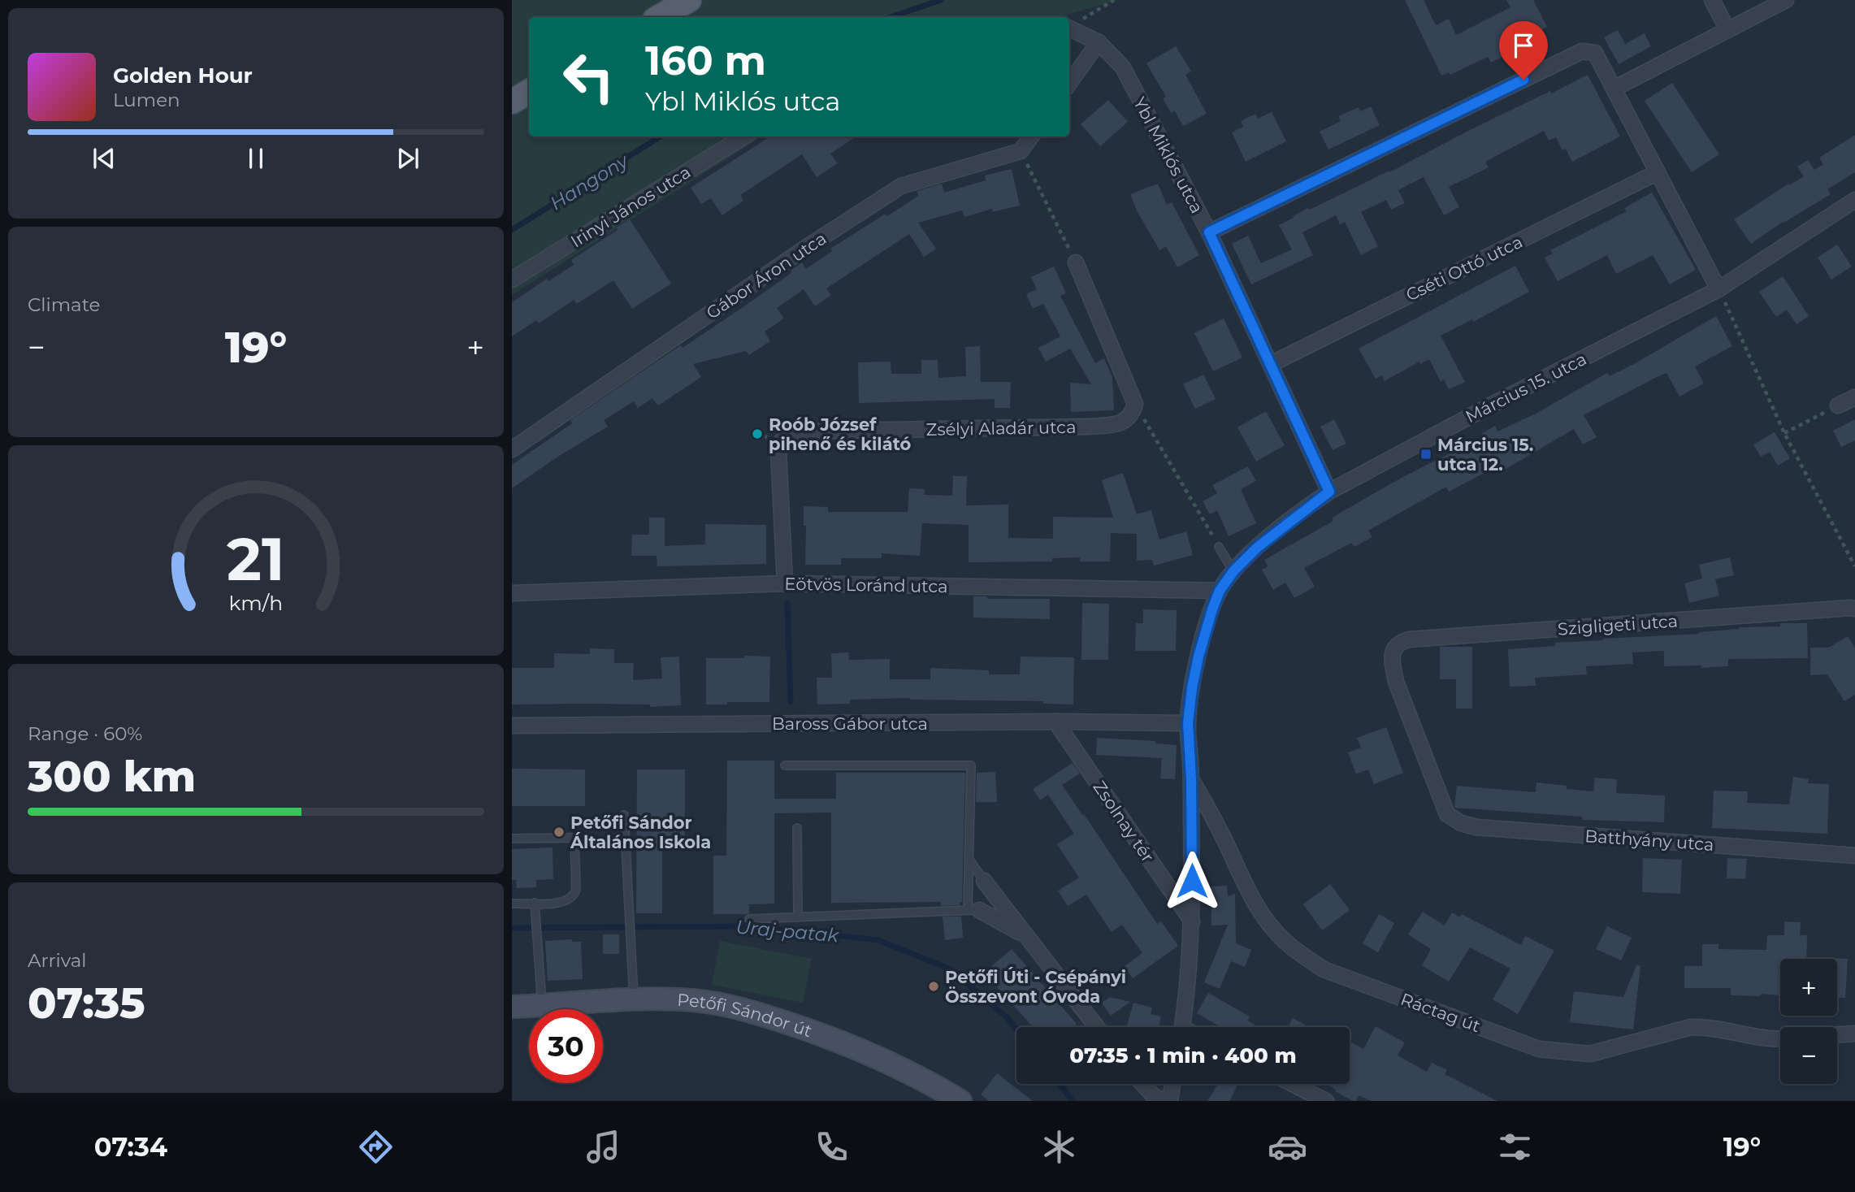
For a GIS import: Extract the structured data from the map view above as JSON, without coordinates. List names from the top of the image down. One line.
{"streets":{"street":["Ybl Miklós utca","Irinyi János utca","Cséti Ottó utca","Gábor Áron utca","Március 15. utca","Zsélyi Aladár utca","Eötvös Loránd utca","Szigligeti utca","Baross Gábor utca","Zsolnay tér","Batthyány utca","Ráctag út","Petőfi Sándor út"]},"crossings":[["Ybl Miklós utca","Cséti Ottó utca"],["Ybl Miklós utca","Március 15. utca"],["Március 15. utca","Eötvös Loránd utca"],["Március 15. utca","Baross Gábor utca"],["Március 15. utca","Zsolnay tér"],["Március 15. utca","Ráctag út"],["Zsélyi Aladár utca","Eötvös Loránd utca"],["Szigligeti utca","Batthyány utca"],["Baross Gábor utca","Zsolnay tér"]],"water":["Hangony","Uraj-patak"],"places":{"other":["Roób József pihenő és kilátó","Petőfi Sándor Általános Iskola","Petőfi Úti - Csépányi Összevont Óvoda"],"transit":["Március 15. utca 12."]},"page":{"turn":["160 m","Ybl Miklós utca"],"song":["Golden Hour","Lumen"],"tile":["Climate",["Range · 60%","300 km"],["Arrival","07:35"]],"heat":["−","19°","+"],"map_buttons":["+","−"],"limit":"30","trip":"07:35 · 1 min · 400 m","tabs":["07:34","19°"],"gauge":["21","km/h"]}}
